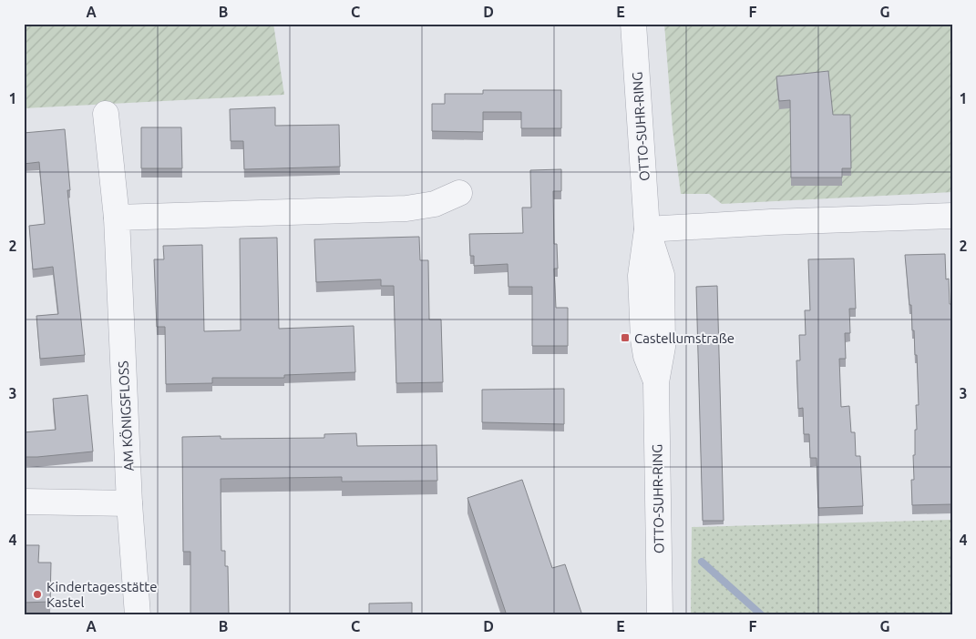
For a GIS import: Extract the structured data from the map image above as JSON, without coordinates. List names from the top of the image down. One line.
{"streets":{"street":["OTTO-SUHR-RING","AM KÖNIGSFLOSS"]},"places":{"transit":["Castellumstraße"],"other":["Kindertagesstätte Kastel"]},"grid":{"columns":["A","B","C","D","E","F","G"],"rows":["1","2","3","4"]}}
